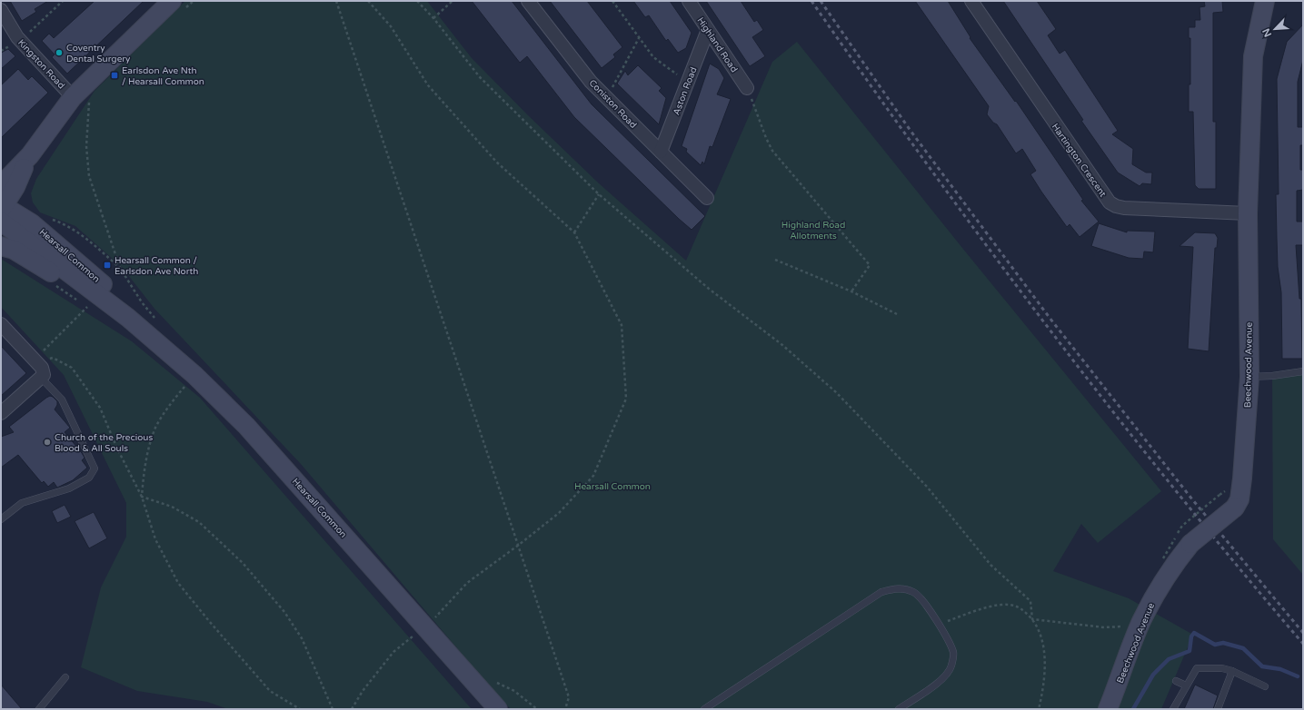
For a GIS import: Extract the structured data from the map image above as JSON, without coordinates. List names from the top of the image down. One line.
{"streets":{"main road":["Hearsall Common","Beechwood Avenue"],"street":["Highland Road","Kingston Road","Aston Road","Coniston Road","Hartington Crescent"]},"crossings":[["Highland Road","Aston Road"],["Aston Road","Coniston Road"],["Hartington Crescent","Beechwood Avenue"]],"parks":["Highland Road Allotments","Hearsall Common"],"places":{"other":["Coventry Dental Surgery","Church of the Precious Blood & All Souls"],"transit":["Earlsdon Ave Nth / Hearsall Common","Hearsall Common / Earlsdon Ave North"]},"north":"bottom left"}
